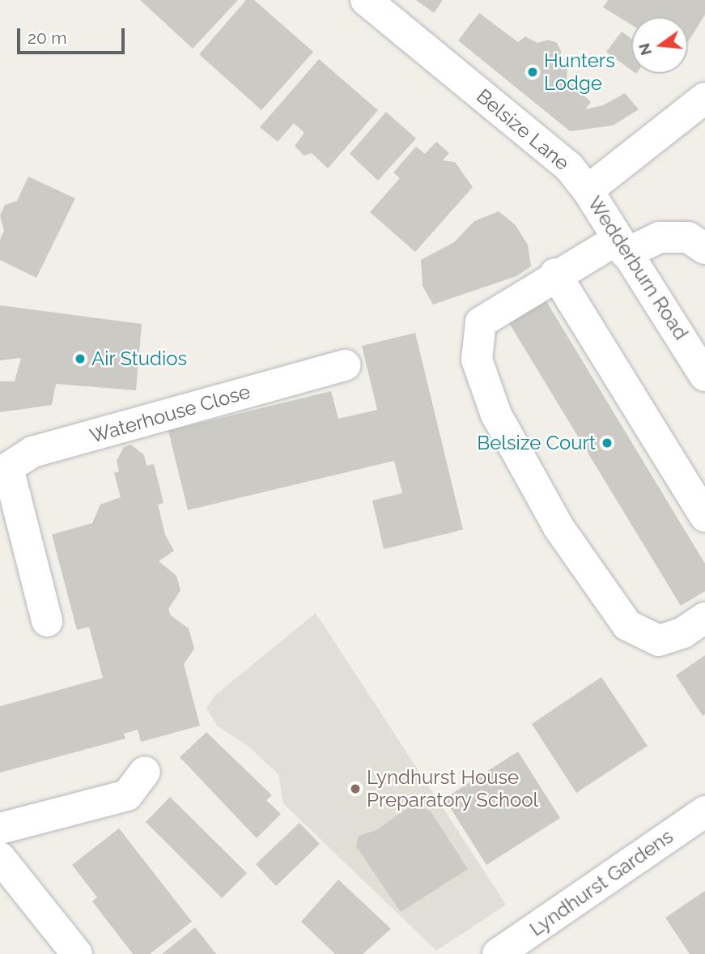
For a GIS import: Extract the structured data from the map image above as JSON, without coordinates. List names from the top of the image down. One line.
{"streets":{"street":["Belsize Lane","Wedderburn Road","Waterhouse Close","Lyndhurst Gardens"]},"crossings":[["Belsize Lane","Wedderburn Road"]],"places":["Hunters Lodge","Air Studios","Belsize Court","Lyndhurst House Preparatory School"],"scale_bar":"20 m","north":"left"}
